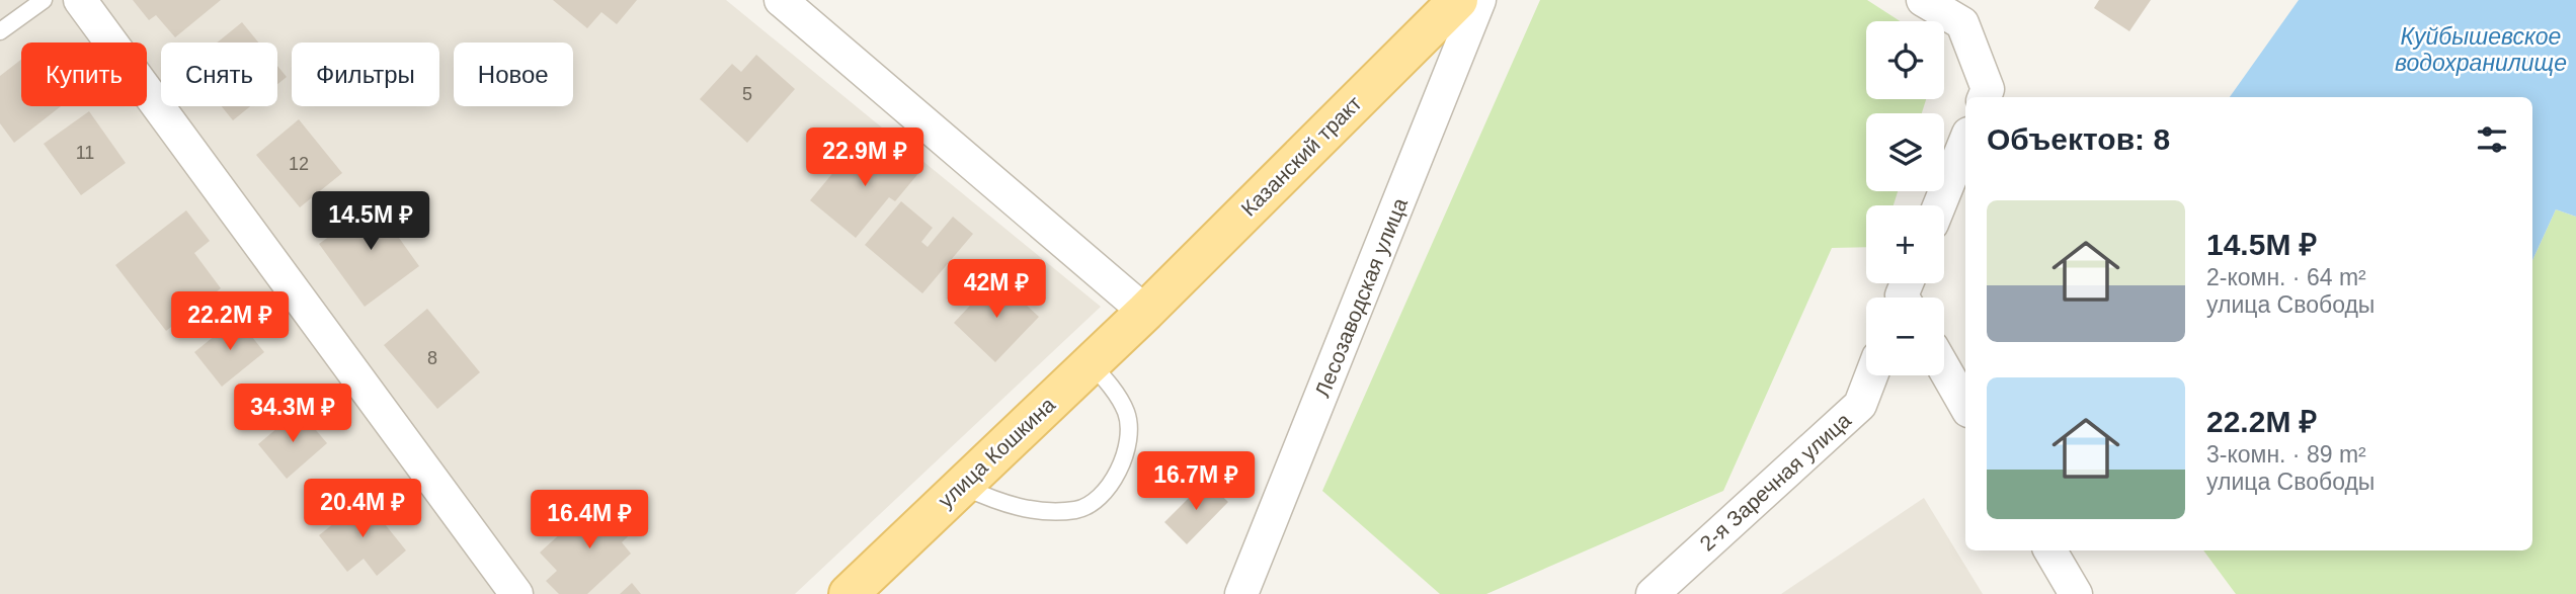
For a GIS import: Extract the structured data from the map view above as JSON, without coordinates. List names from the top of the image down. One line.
{"streets":{"main road":["Казанский тракт","улица Кошкина"],"street":["Лесозаводская улица","2-я Заречная улица"]},"crossings":[["Казанский тракт","улица Кошкина"]],"water":["Куйбышевское водохранилище"],"house_numbers":["5","11","12","8"],"page":{"map_buttons":["+","−"],"chip":["Купить","Снять","Фильтры","Новое"],"heading":"Объектов: 8","price":["22.9M ₽","14.5M ₽","42M ₽","22.2M ₽","34.3M ₽","16.7M ₽","20.4M ₽","16.4M ₽"],"list":[{"name":"14.5M ₽","note":"2-комн. · 64 m² · улица Свободы"},{"name":"22.2M ₽","note":"3-комн. · 89 m² · улица Свободы"}]}}
